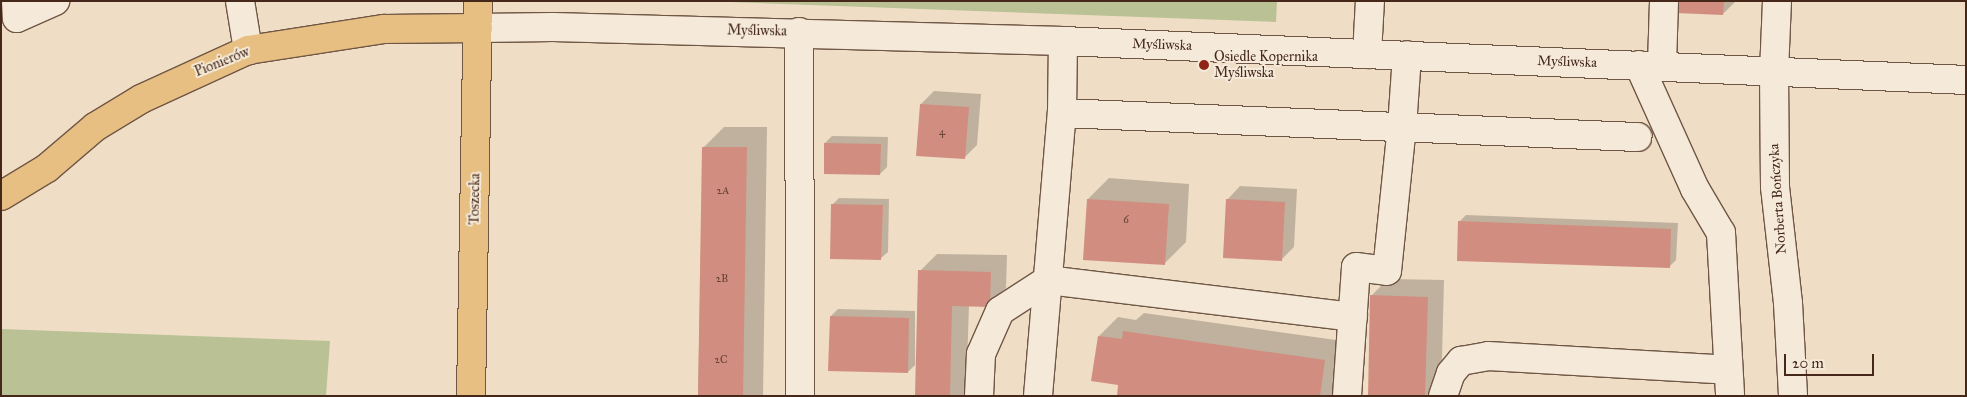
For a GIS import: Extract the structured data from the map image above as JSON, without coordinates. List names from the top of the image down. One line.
{"streets":{"main road":["Pionierów","Toszecka"],"street":["Myśliwska","Norberta Bończyka"]},"crossings":[["Myśliwska","Pionierów"],["Myśliwska","Toszecka"],["Myśliwska","Norberta Bończyka"],["Pionierów","Toszecka"]],"places":["Osiedle Kopernika Myśliwska"],"house_numbers":["4","2A","6","2B","2C"],"scale_bar":"20 m"}
